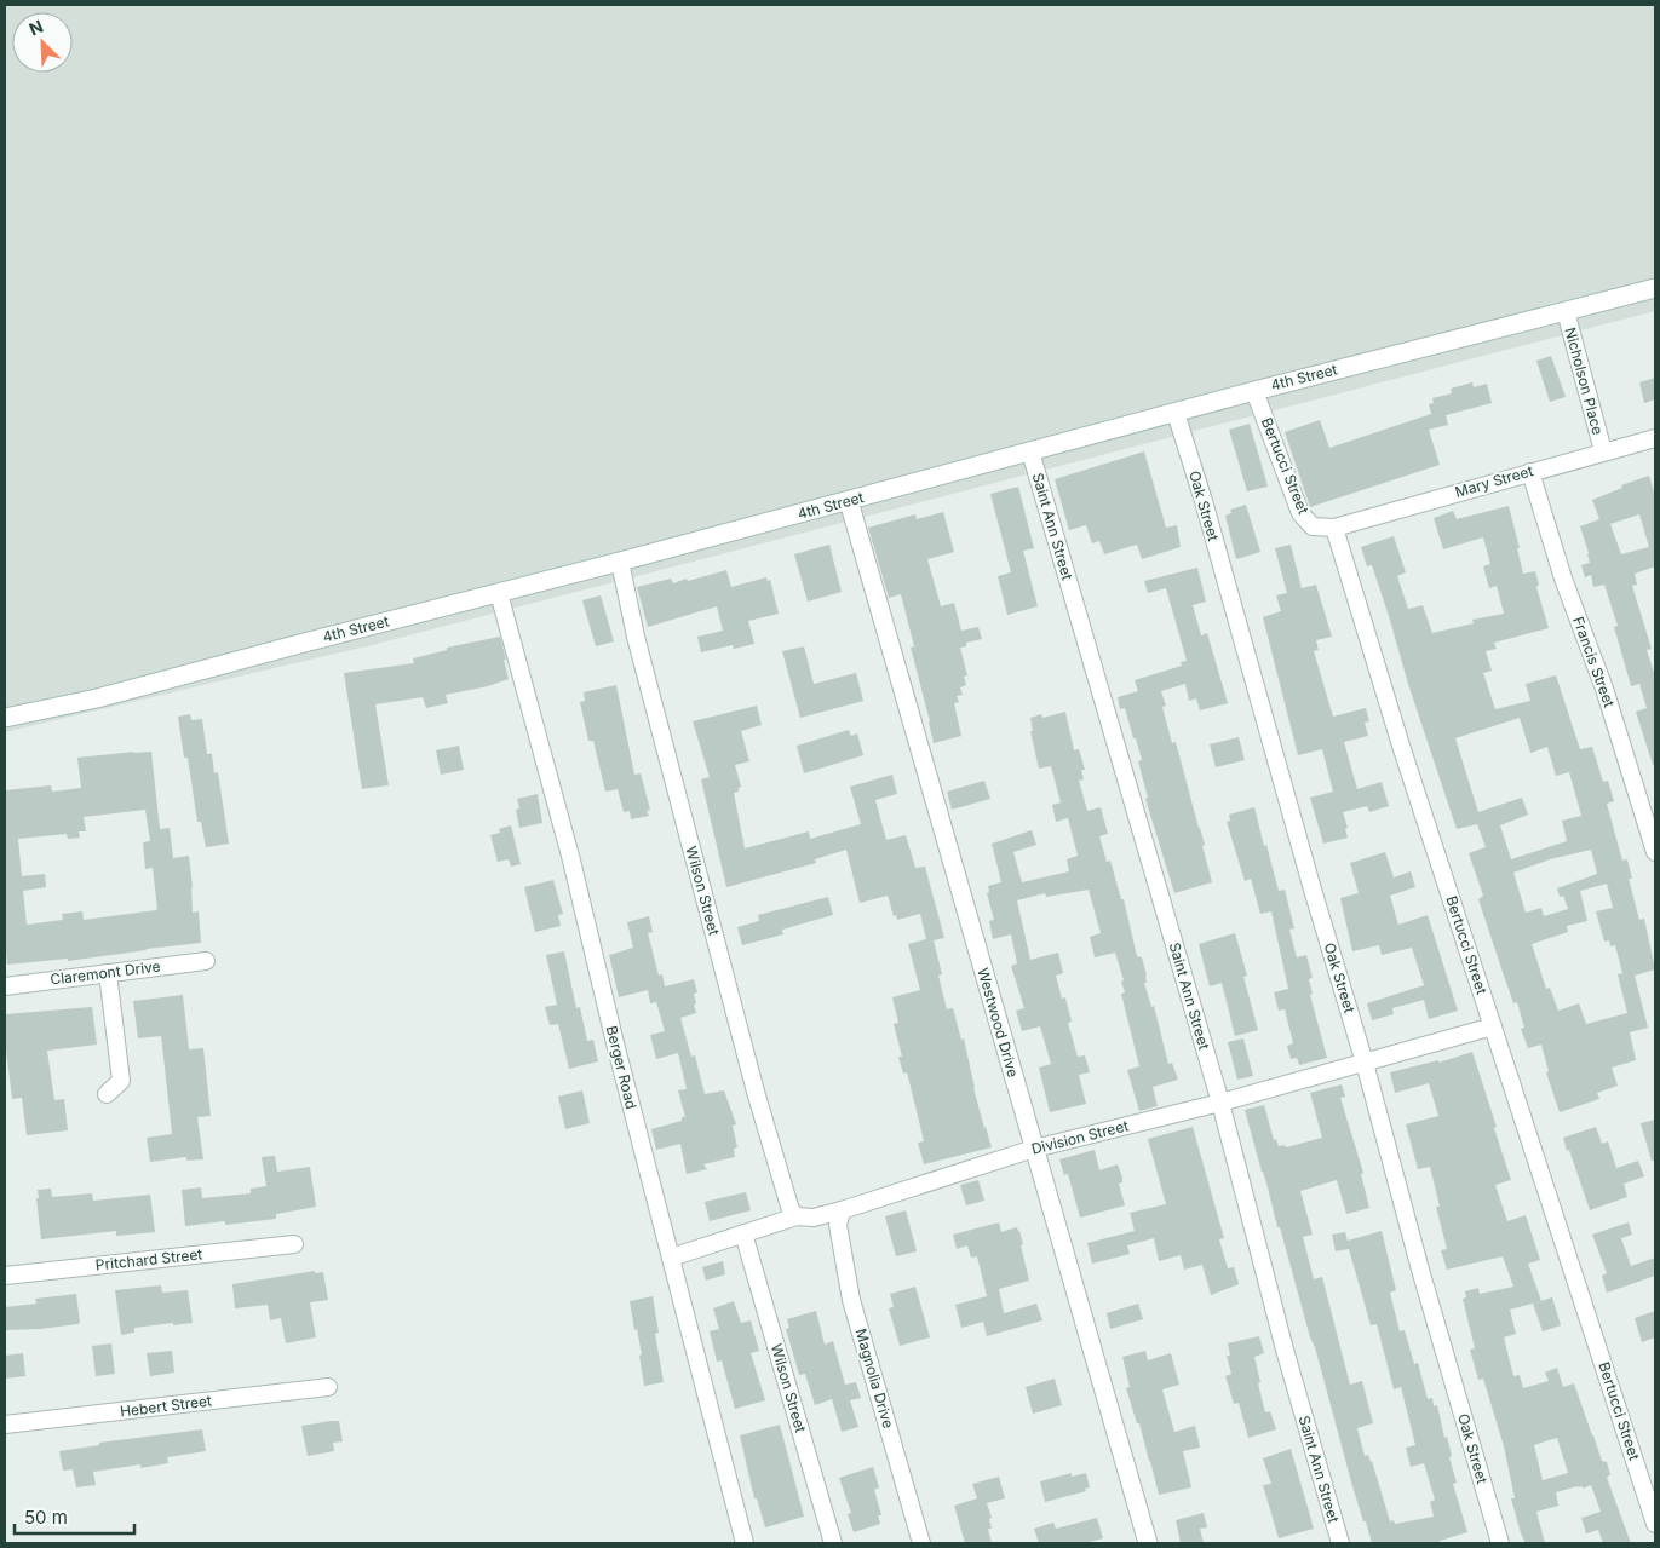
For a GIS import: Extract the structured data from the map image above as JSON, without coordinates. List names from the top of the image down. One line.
{"streets":{"main road":["4th Street","Westwood Drive"],"street":["Nicholson Place","Bertucci Street","Mary Street","Oak Street","Saint Ann Street","Francis Street","Wilson Street","Claremont Drive","Berger Road","Division Street","Pritchard Street","Magnolia Drive","Hebert Street"]},"crossings":[["4th Street","Nicholson Place"],["4th Street","Bertucci Street"],["4th Street","Oak Street"],["4th Street","Saint Ann Street"],["4th Street","Wilson Street"],["4th Street","Westwood Drive"],["4th Street","Berger Road"],["Nicholson Place","Mary Street"],["Bertucci Street","Mary Street"],["Bertucci Street","Division Street"],["Mary Street","Francis Street"],["Oak Street","Division Street"],["Saint Ann Street","Division Street"],["Wilson Street","Division Street"],["Westwood Drive","Division Street"],["Berger Road","Division Street"],["Division Street","Magnolia Drive"]],"scale_bar":"50 m","north":"top left"}
